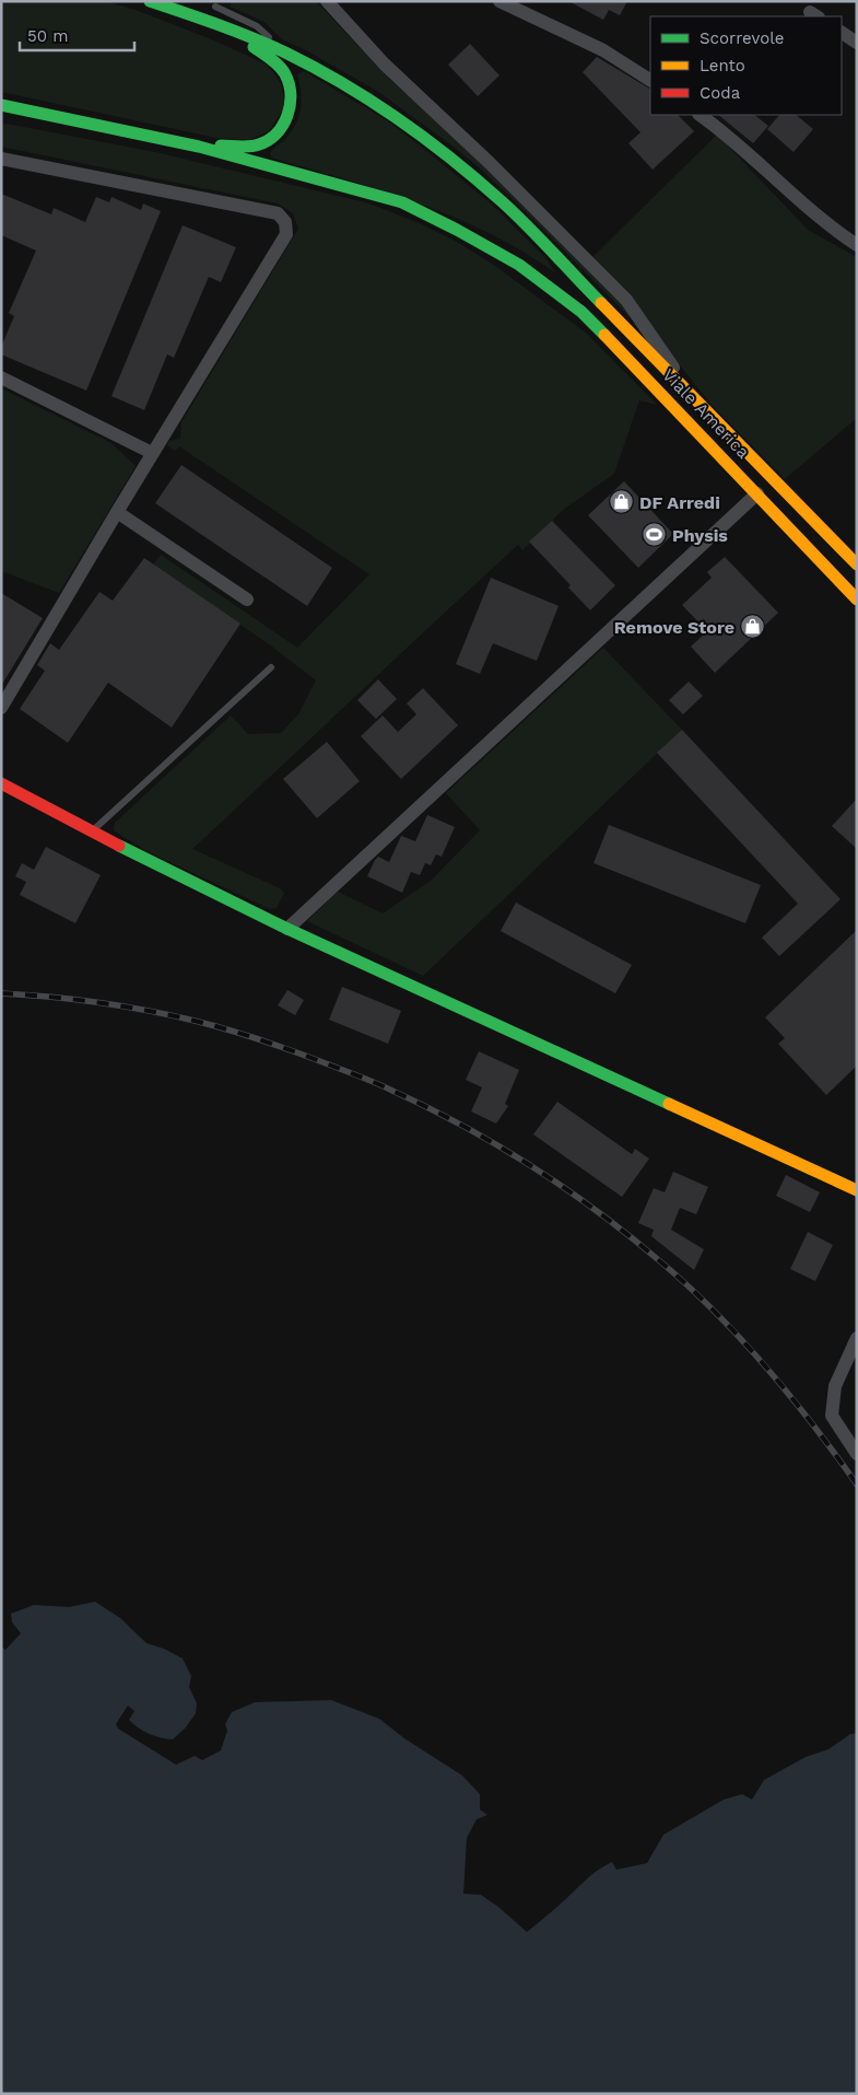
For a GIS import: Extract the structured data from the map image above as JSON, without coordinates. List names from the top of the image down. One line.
{"streets":{"main road":["Viale America"]},"places":{"shop":["DF Arredi","Remove Store"],"sports":["Physis"]},"legend":["Scorrevole","Lento","Coda"],"scale_bar":"50 m"}
